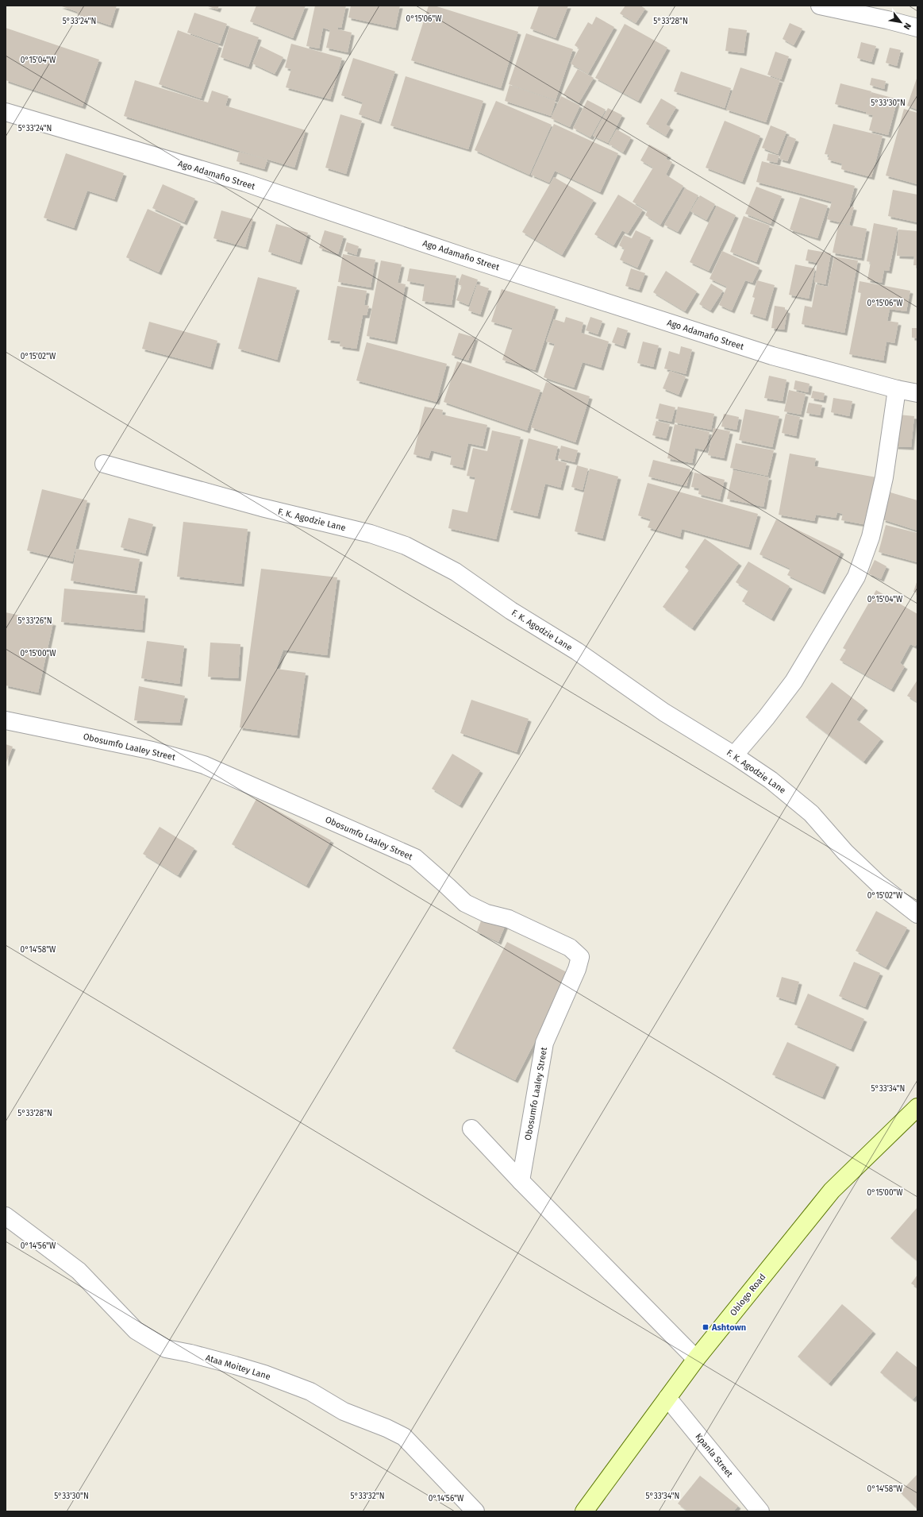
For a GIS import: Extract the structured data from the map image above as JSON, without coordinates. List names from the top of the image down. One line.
{"streets":{"main road":["Oblogo Road"],"street":["Ago Adamafio Street","F. K. Agodzie Lane","Obosumfo Laaley Street","Ataa Moitey Lane","Kpanla Street"]},"crossings":[["Oblogo Road","Kpanla Street"]],"places":{"transit":["Ashtown"]},"north":"bottom right","coordinates":["0°15'06\"W","5°33'28\"N","5°33'24\"N","0°15'04\"W","5°33'30\"N","0°15'02\"W","5°33'26\"N","0°15'00\"W","0°14'58\"W","5°33'34\"N","0°14'56\"W","5°33'32\"N"]}
